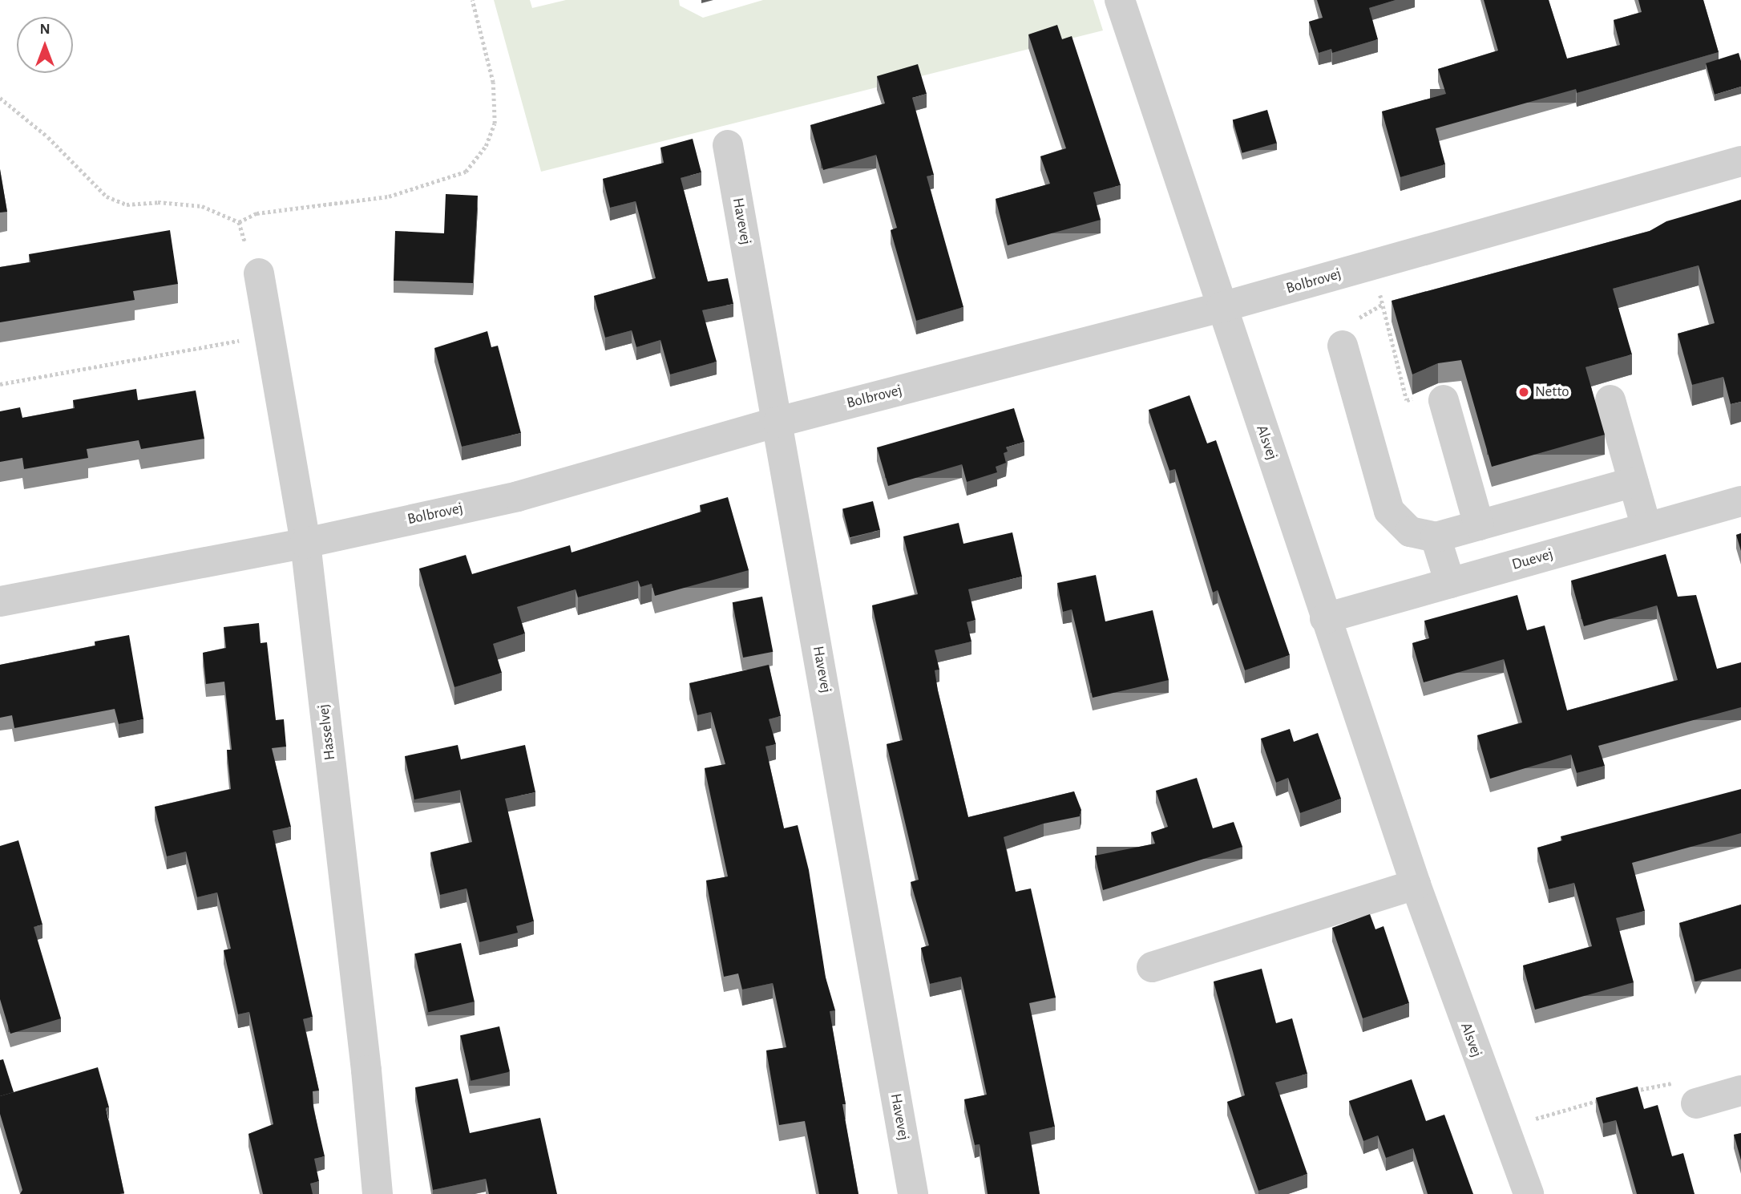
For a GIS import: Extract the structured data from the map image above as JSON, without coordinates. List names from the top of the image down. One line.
{"streets":{"street":["Havevej","Bolbrovej","Alsvej","Duevej","Hasselvej"]},"crossings":[["Havevej","Bolbrovej"],["Bolbrovej","Alsvej"],["Bolbrovej","Hasselvej"],["Alsvej","Duevej"]],"places":["Netto"],"north":"top"}
